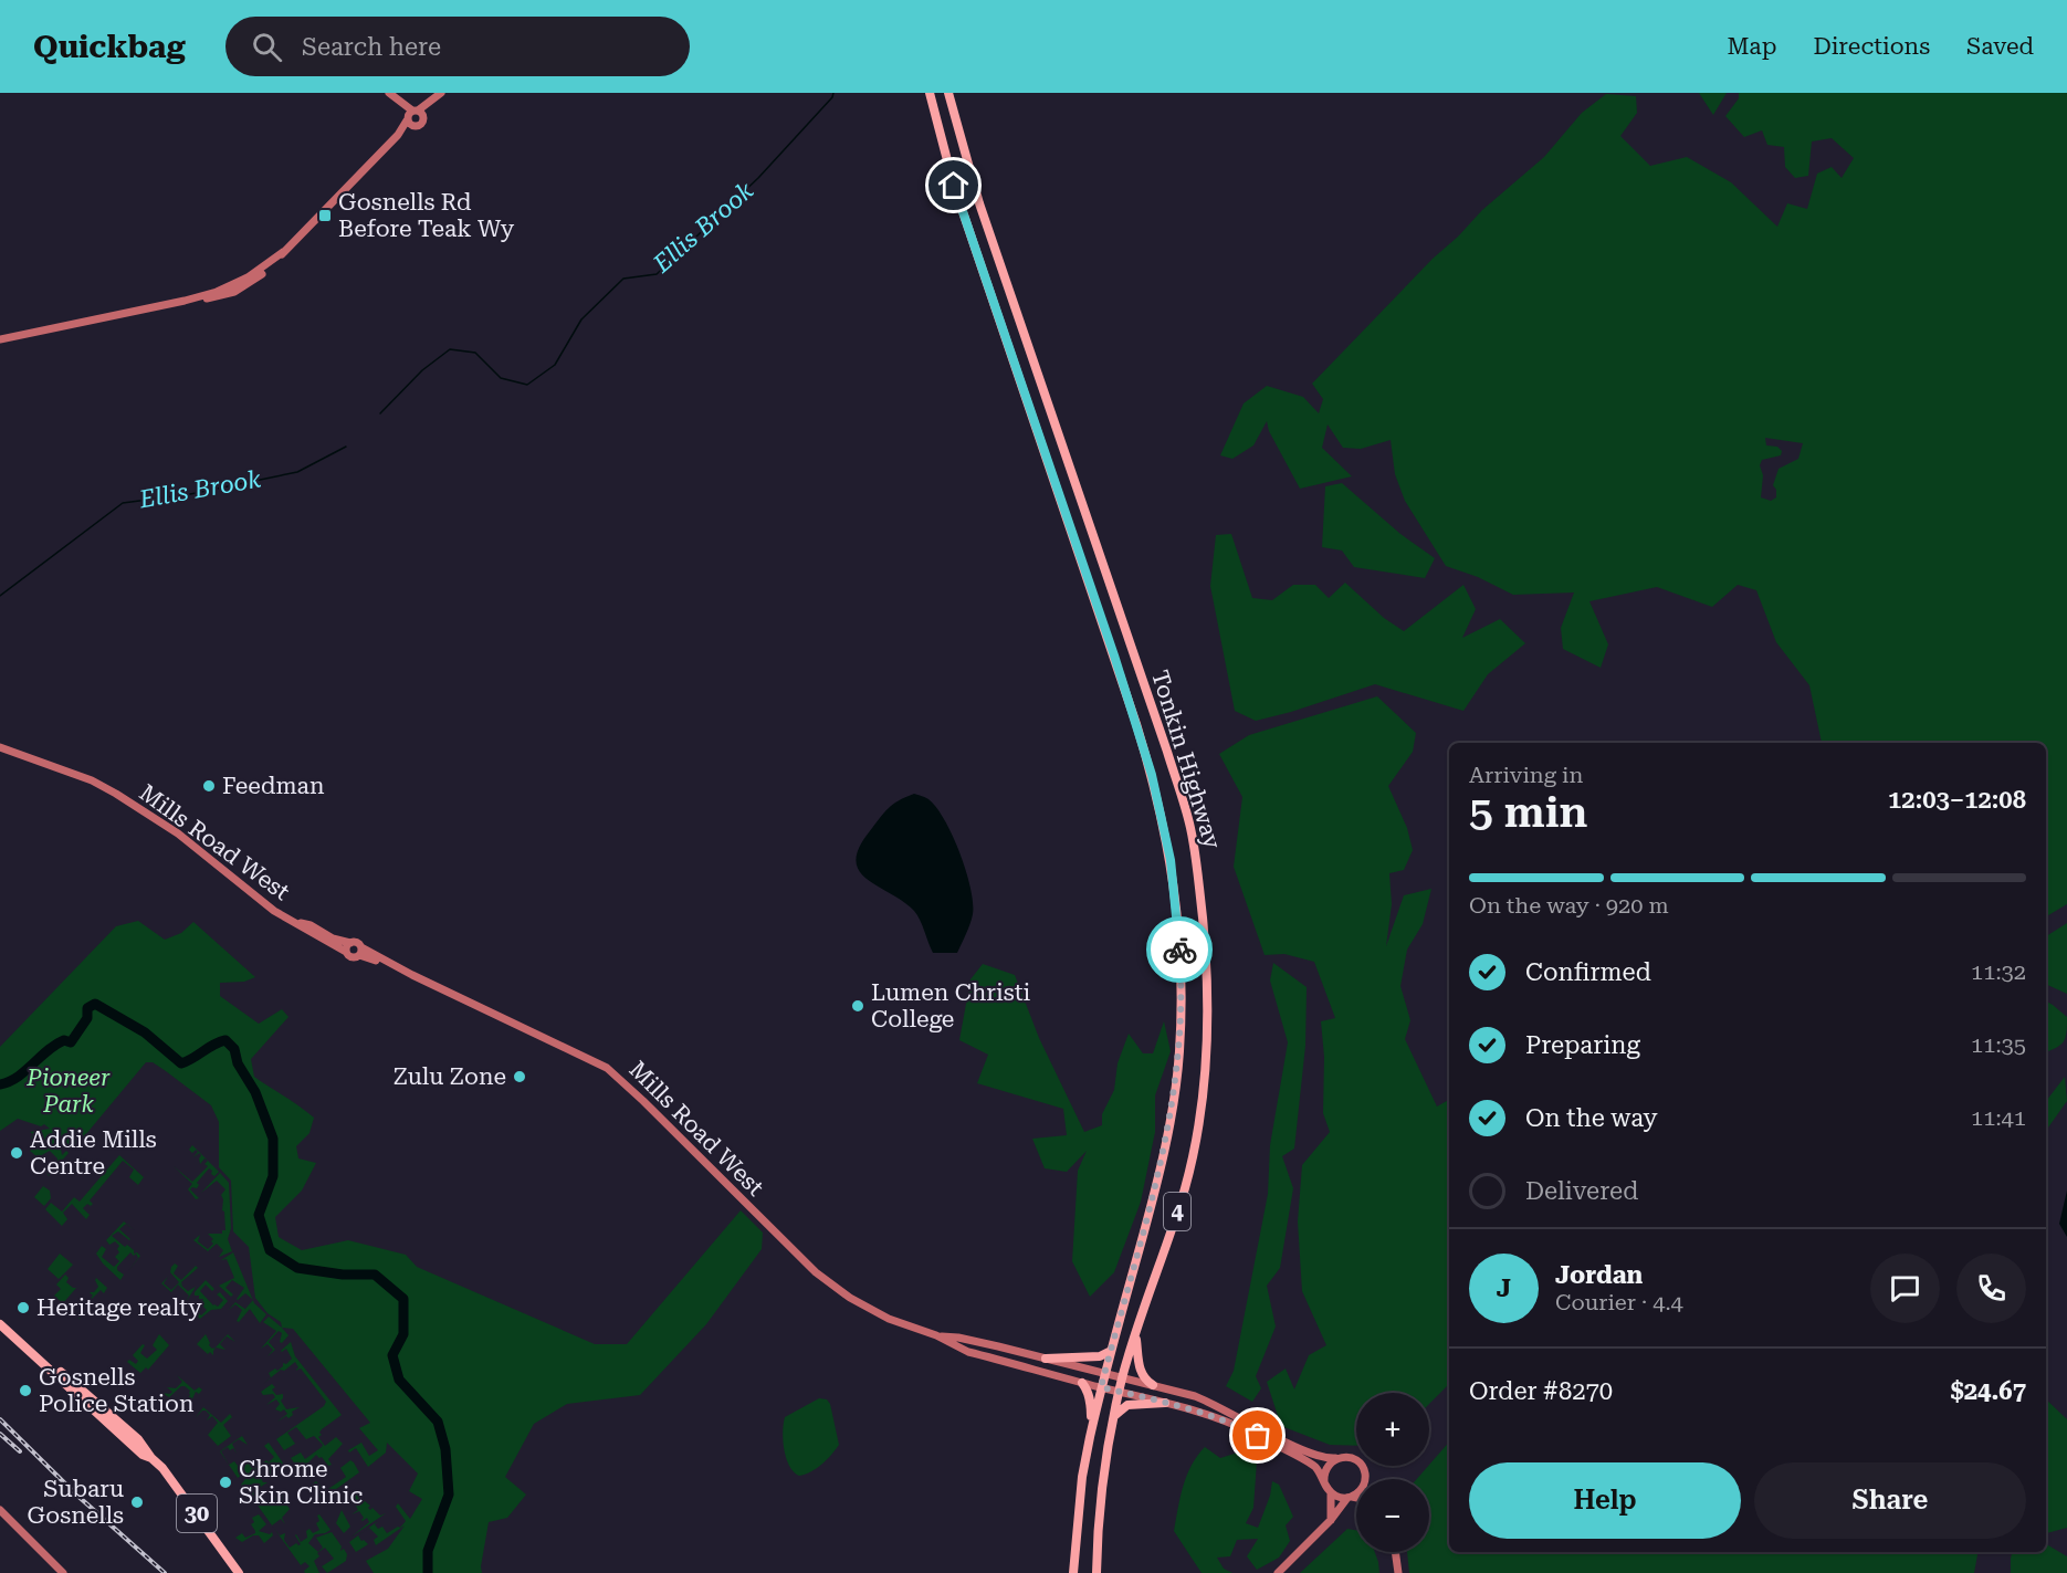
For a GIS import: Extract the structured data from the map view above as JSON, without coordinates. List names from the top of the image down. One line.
{"streets":{"highway":["Tonkin Highway","4","30"],"main road":["Mills Road West"]},"crossings":[["Tonkin Highway","Mills Road West"]],"water":["Ellis Brook"],"parks":["Pioneer Park"],"places":{"transit":["Gosnells Rd Before Teak Wy"],"other":["Feedman","Lumen Christi College","Zulu Zone","Addie Mills Centre","Heritage realty","Gosnells Police Station","Chrome Skin Clinic","Subaru Gosnells"]},"page":{"header":"Quickbag","search":"Search here","nav":["Map","Directions","Saved"],"heading":["5 min","Arriving in","12:03–12:08"],"panel":["Jordan","Courier · 4.4","Order #8270","$24.67"],"bar":"On the way · 920 m","list":[["Confirmed","11:32"],["Preparing","11:35"],["On the way","11:41"],"Delivered"],"round":"J","map_buttons":["+","−"],"buttons":["Help","Share"]}}
